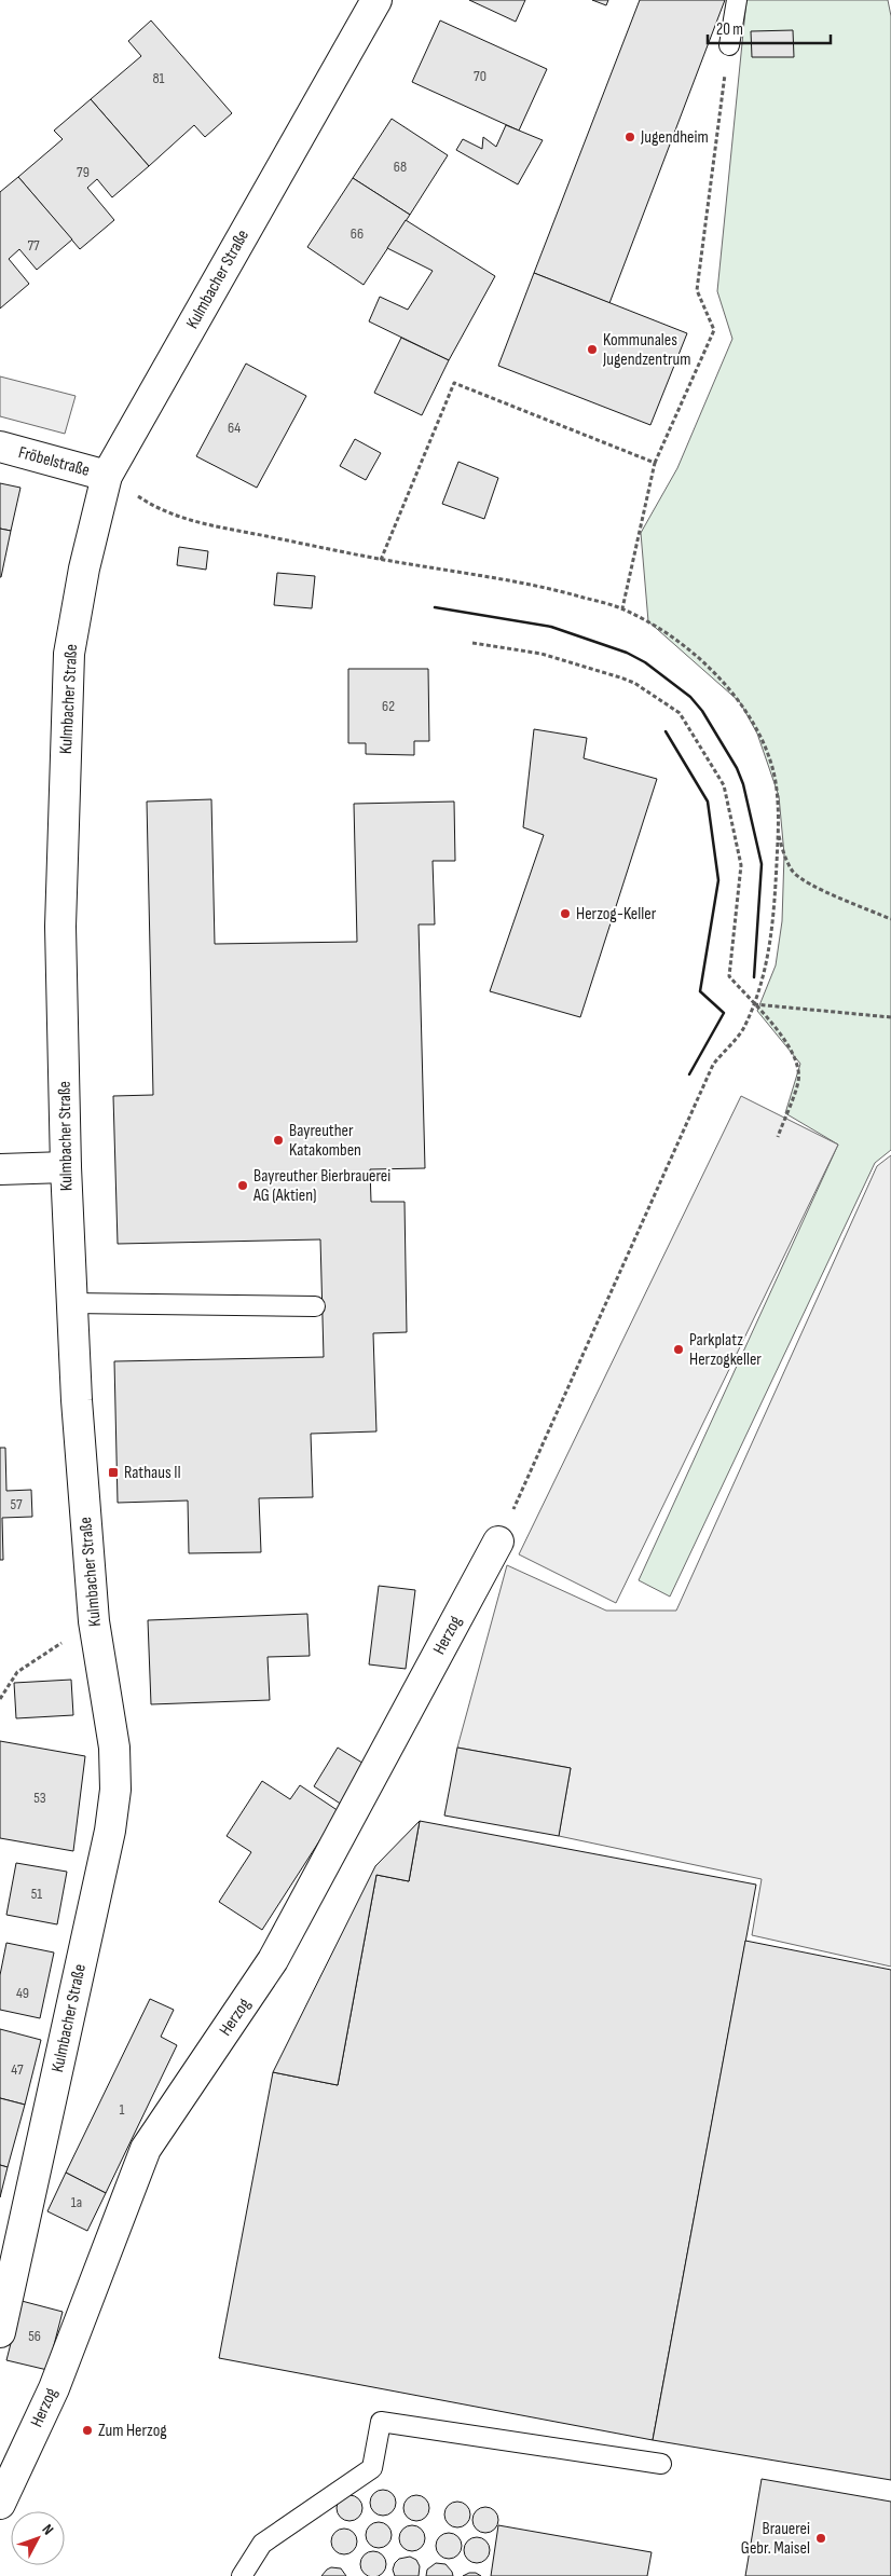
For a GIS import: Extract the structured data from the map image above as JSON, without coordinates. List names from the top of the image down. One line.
{"streets":{"street":["Kulmbacher Straße","Fröbelstraße","Herzog"]},"crossings":[["Kulmbacher Straße","Fröbelstraße"]],"places":{"other":["Jugendheim","Kommunales Jugendzentrum","Herzog-Keller","Bayreuther Katakomben","Bayreuther Bierbrauerei AG (Aktien)","Parkplatz Herzogkeller","Zum Herzog","Brauerei Gebr. Maisel"],"transit":["Rathaus II"]},"house_numbers":["70","81","68","79","66","77","64","62","57","53","51","49","47","1","1a","56"],"scale_bar":"20 m","north":"top right"}
